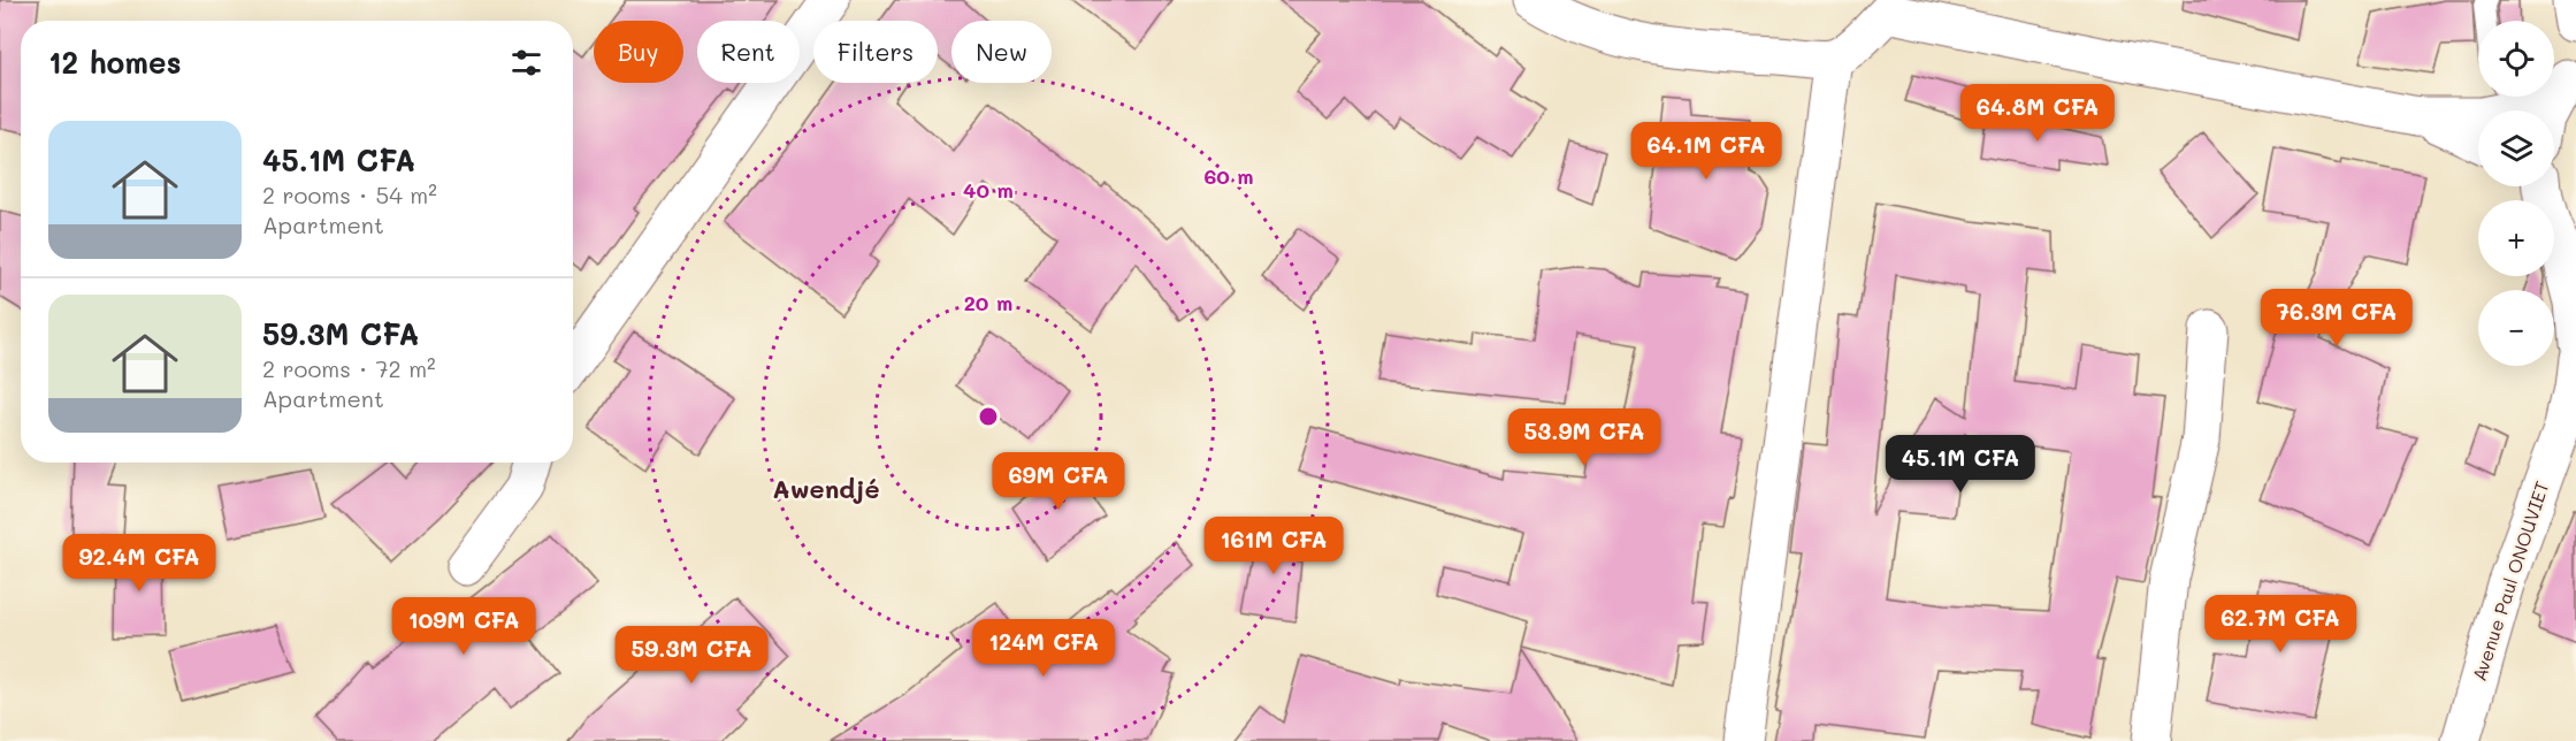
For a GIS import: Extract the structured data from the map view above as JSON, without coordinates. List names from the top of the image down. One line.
{"streets":{"street":["Avenue Paul ONOUVIET"]},"districts":["Awendjé"],"page":{"map_buttons":["+","−"],"chip":["Buy","Rent","Filters","New"],"heading":"12 homes","price":["64.8M CFA","64.1M CFA","76.3M CFA","53.9M CFA","45.1M CFA","69M CFA","161M CFA","92.4M CFA","62.7M CFA","109M CFA","124M CFA","59.3M CFA"],"list":[{"name":"45.1M CFA","note":"2 rooms · 54 m² · Apartment"},{"name":"59.3M CFA","note":"2 rooms · 72 m² · Apartment"}]},"rings":["60 m","40 m","20 m"]}
